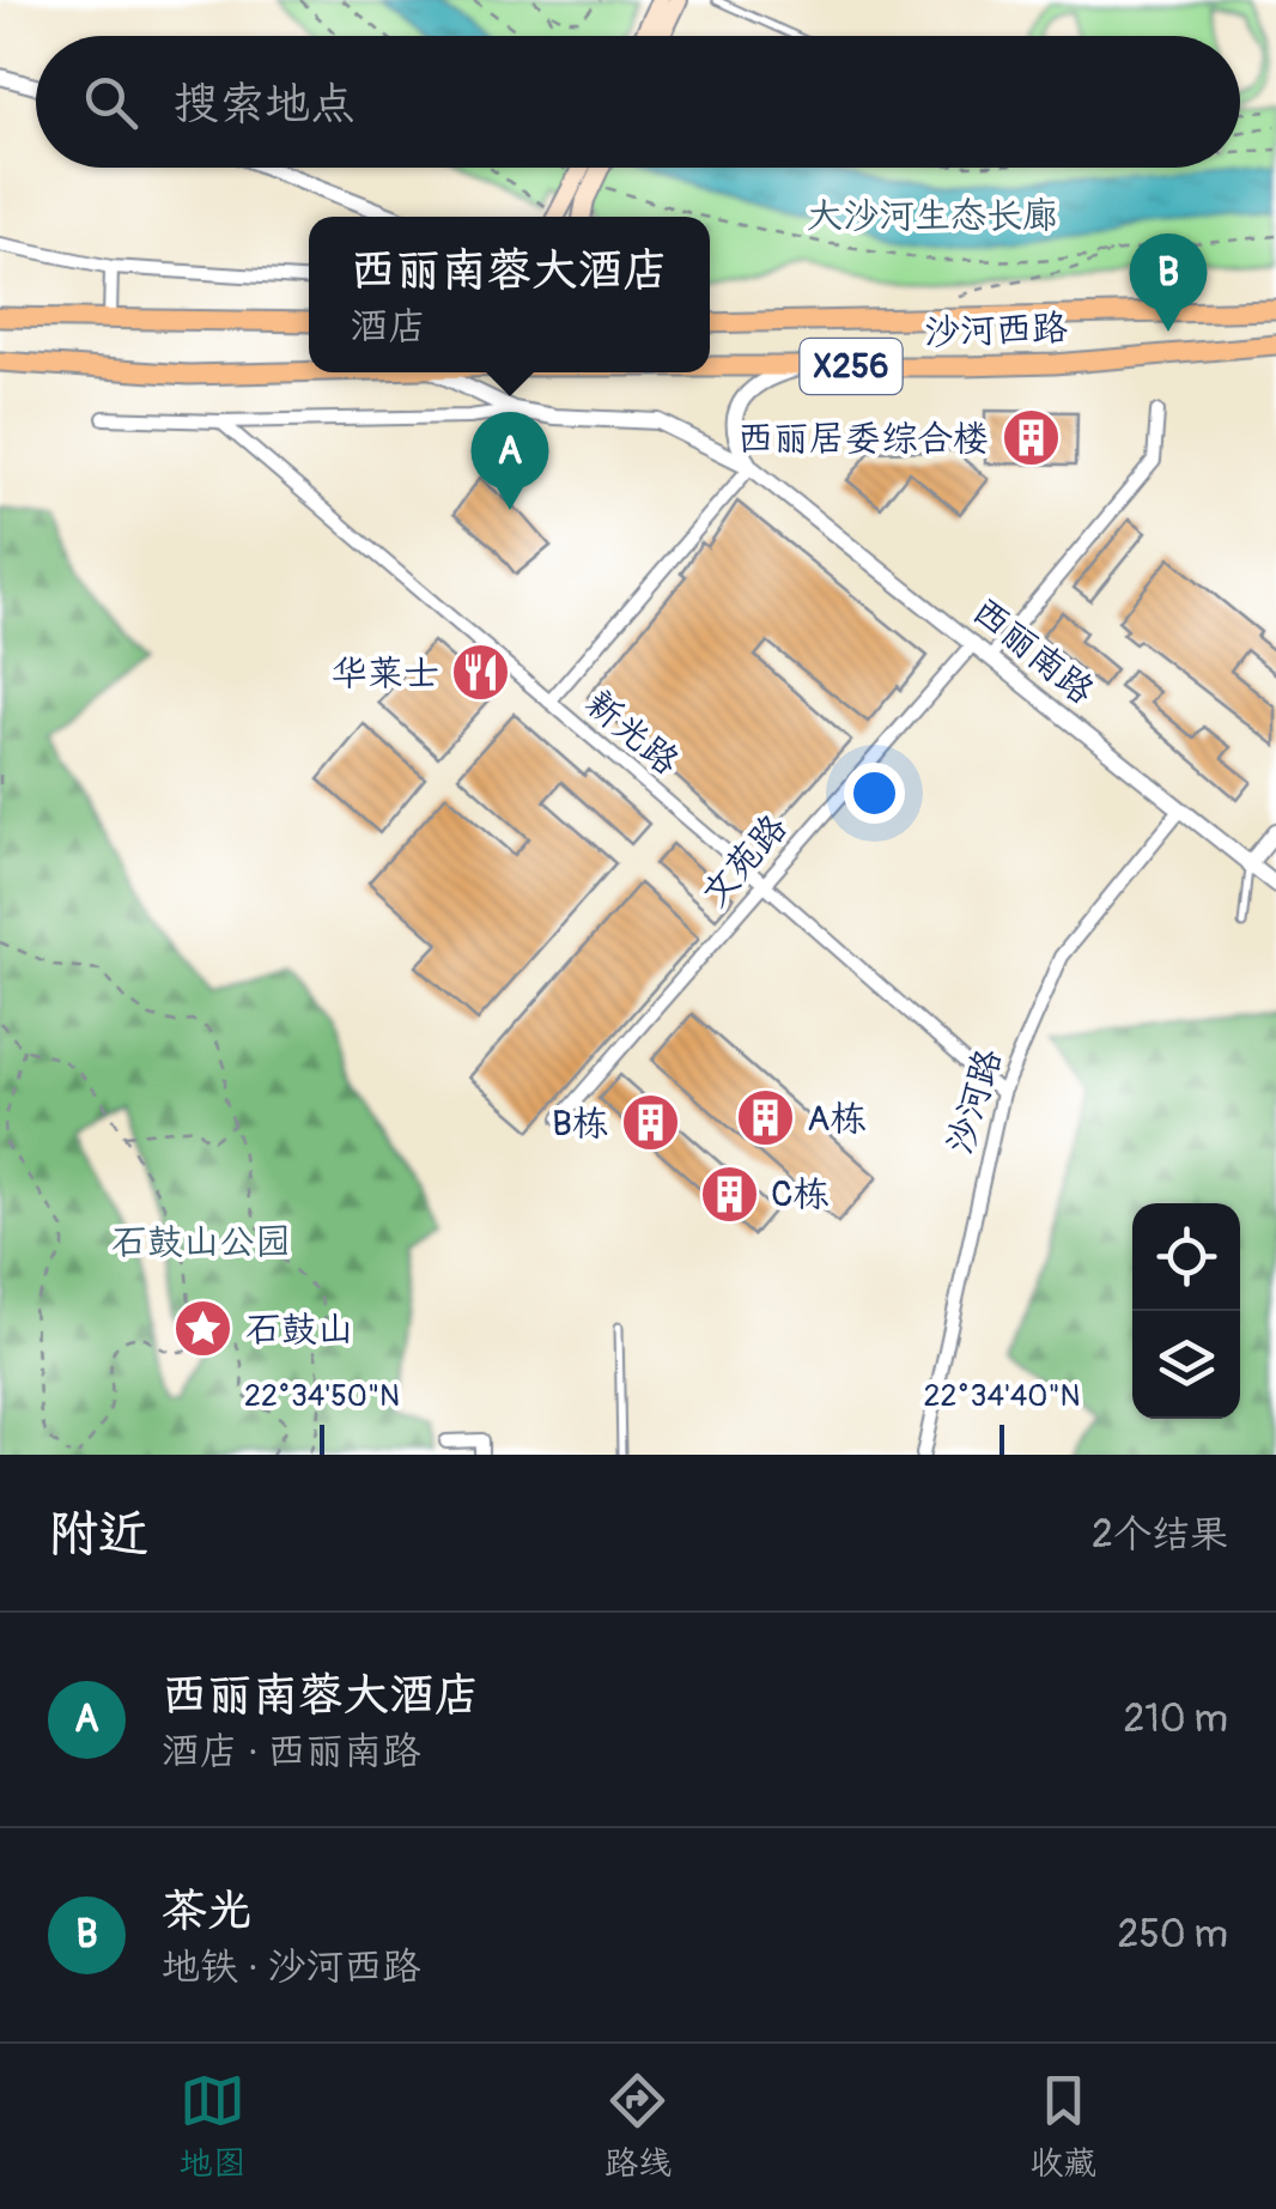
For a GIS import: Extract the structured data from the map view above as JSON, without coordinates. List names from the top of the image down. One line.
{"streets":{"main road":["沙河西路","X256"],"street":["西丽南路","新光路","文苑路","沙河路"]},"crossings":[["西丽南路","文苑路"],["西丽南路","沙河路"],["新光路","文苑路"],["新光路","沙河路"]],"parks":["大沙河生态长廊","石鼓山公园"],"places":{"building":["西丽居委综合楼","A栋","B栋","C栋"],"restaurant":["华莱士"],"place":["石鼓山"]},"page":{"search":"搜索地点","popup":["西丽南蓉大酒店","酒店"],"pins":["B","A"],"heading":["附近","2个结果"],"list":[{"mark":"A","name":"西丽南蓉大酒店","note":"酒店 · 西丽南路","value":"210 m"},{"mark":"B","name":"茶光","note":"地铁 · 沙河西路","value":"250 m"}],"nav":["地图","路线","收藏"]},"coordinates":["22°34'50\"N","22°34'40\"N"]}
